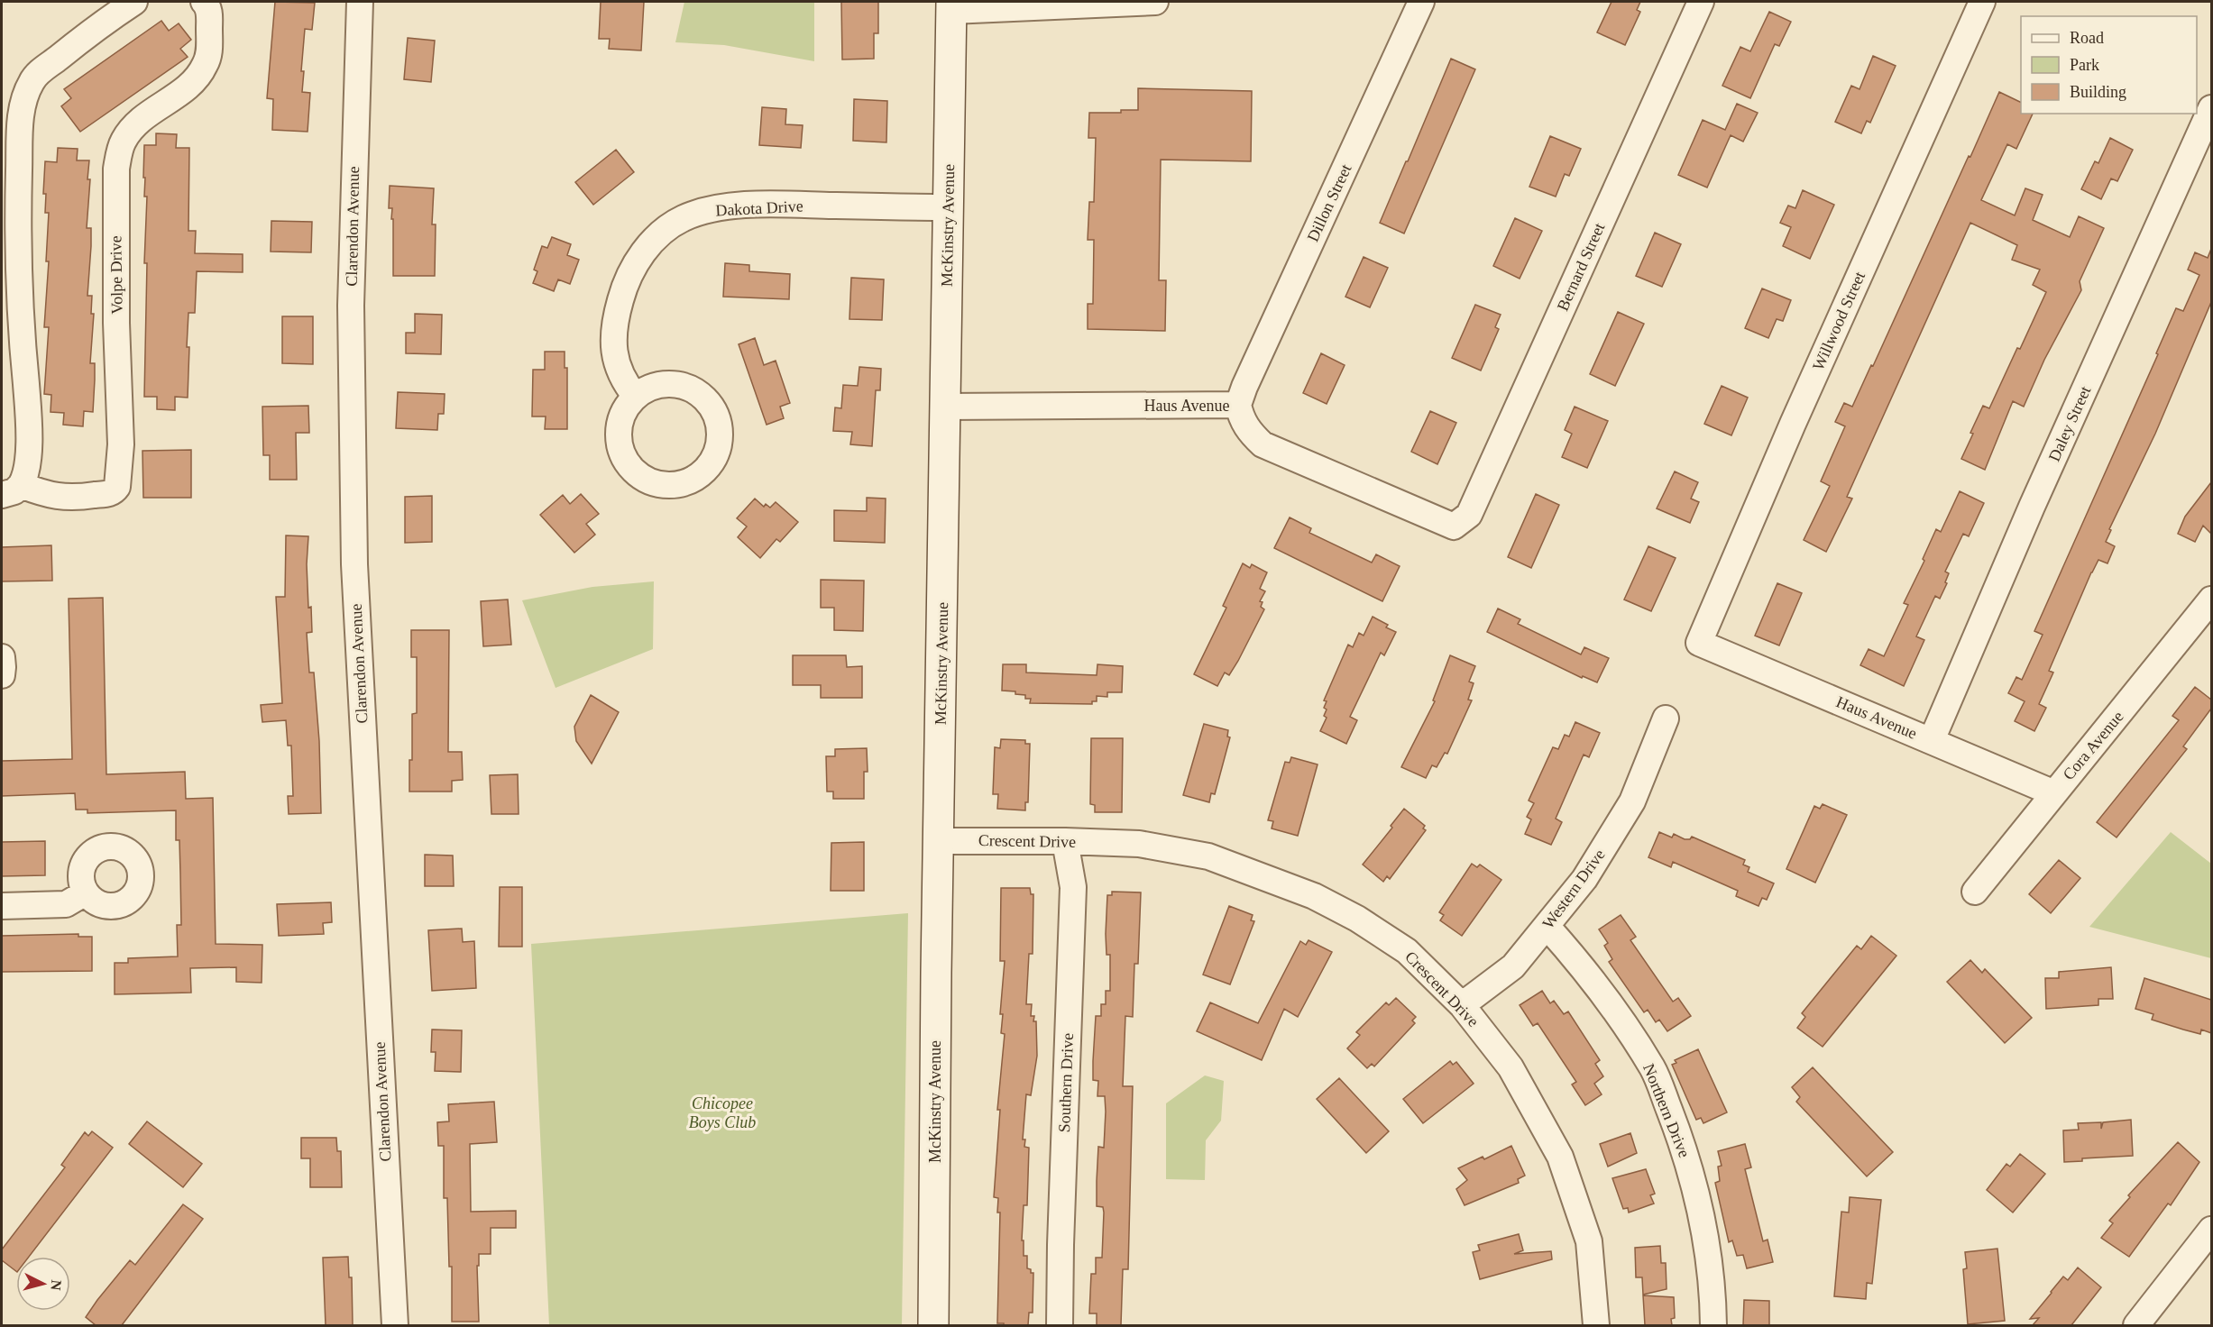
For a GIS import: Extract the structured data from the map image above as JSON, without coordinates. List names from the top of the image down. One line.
{"streets":{"street":["Dillon Street","Dakota Drive","McKinstry Avenue","Clarendon Avenue","Bernard Street","Volpe Drive","Willwood Street","Haus Avenue","Daley Street","Cora Avenue","Crescent Drive","Western Drive","Southern Drive","Northern Drive"]},"crossings":[["Dillon Street","Haus Avenue"],["Dakota Drive","McKinstry Avenue"],["McKinstry Avenue","Haus Avenue"],["McKinstry Avenue","Crescent Drive"],["Bernard Street","Haus Avenue"],["Willwood Street","Haus Avenue"],["Haus Avenue","Daley Street"],["Haus Avenue","Cora Avenue"],["Crescent Drive","Western Drive"],["Crescent Drive","Southern Drive"],["Western Drive","Northern Drive"]],"parks":["Chicopee Boys Club"],"legend":["Road","Park","Building"],"north":"right"}
